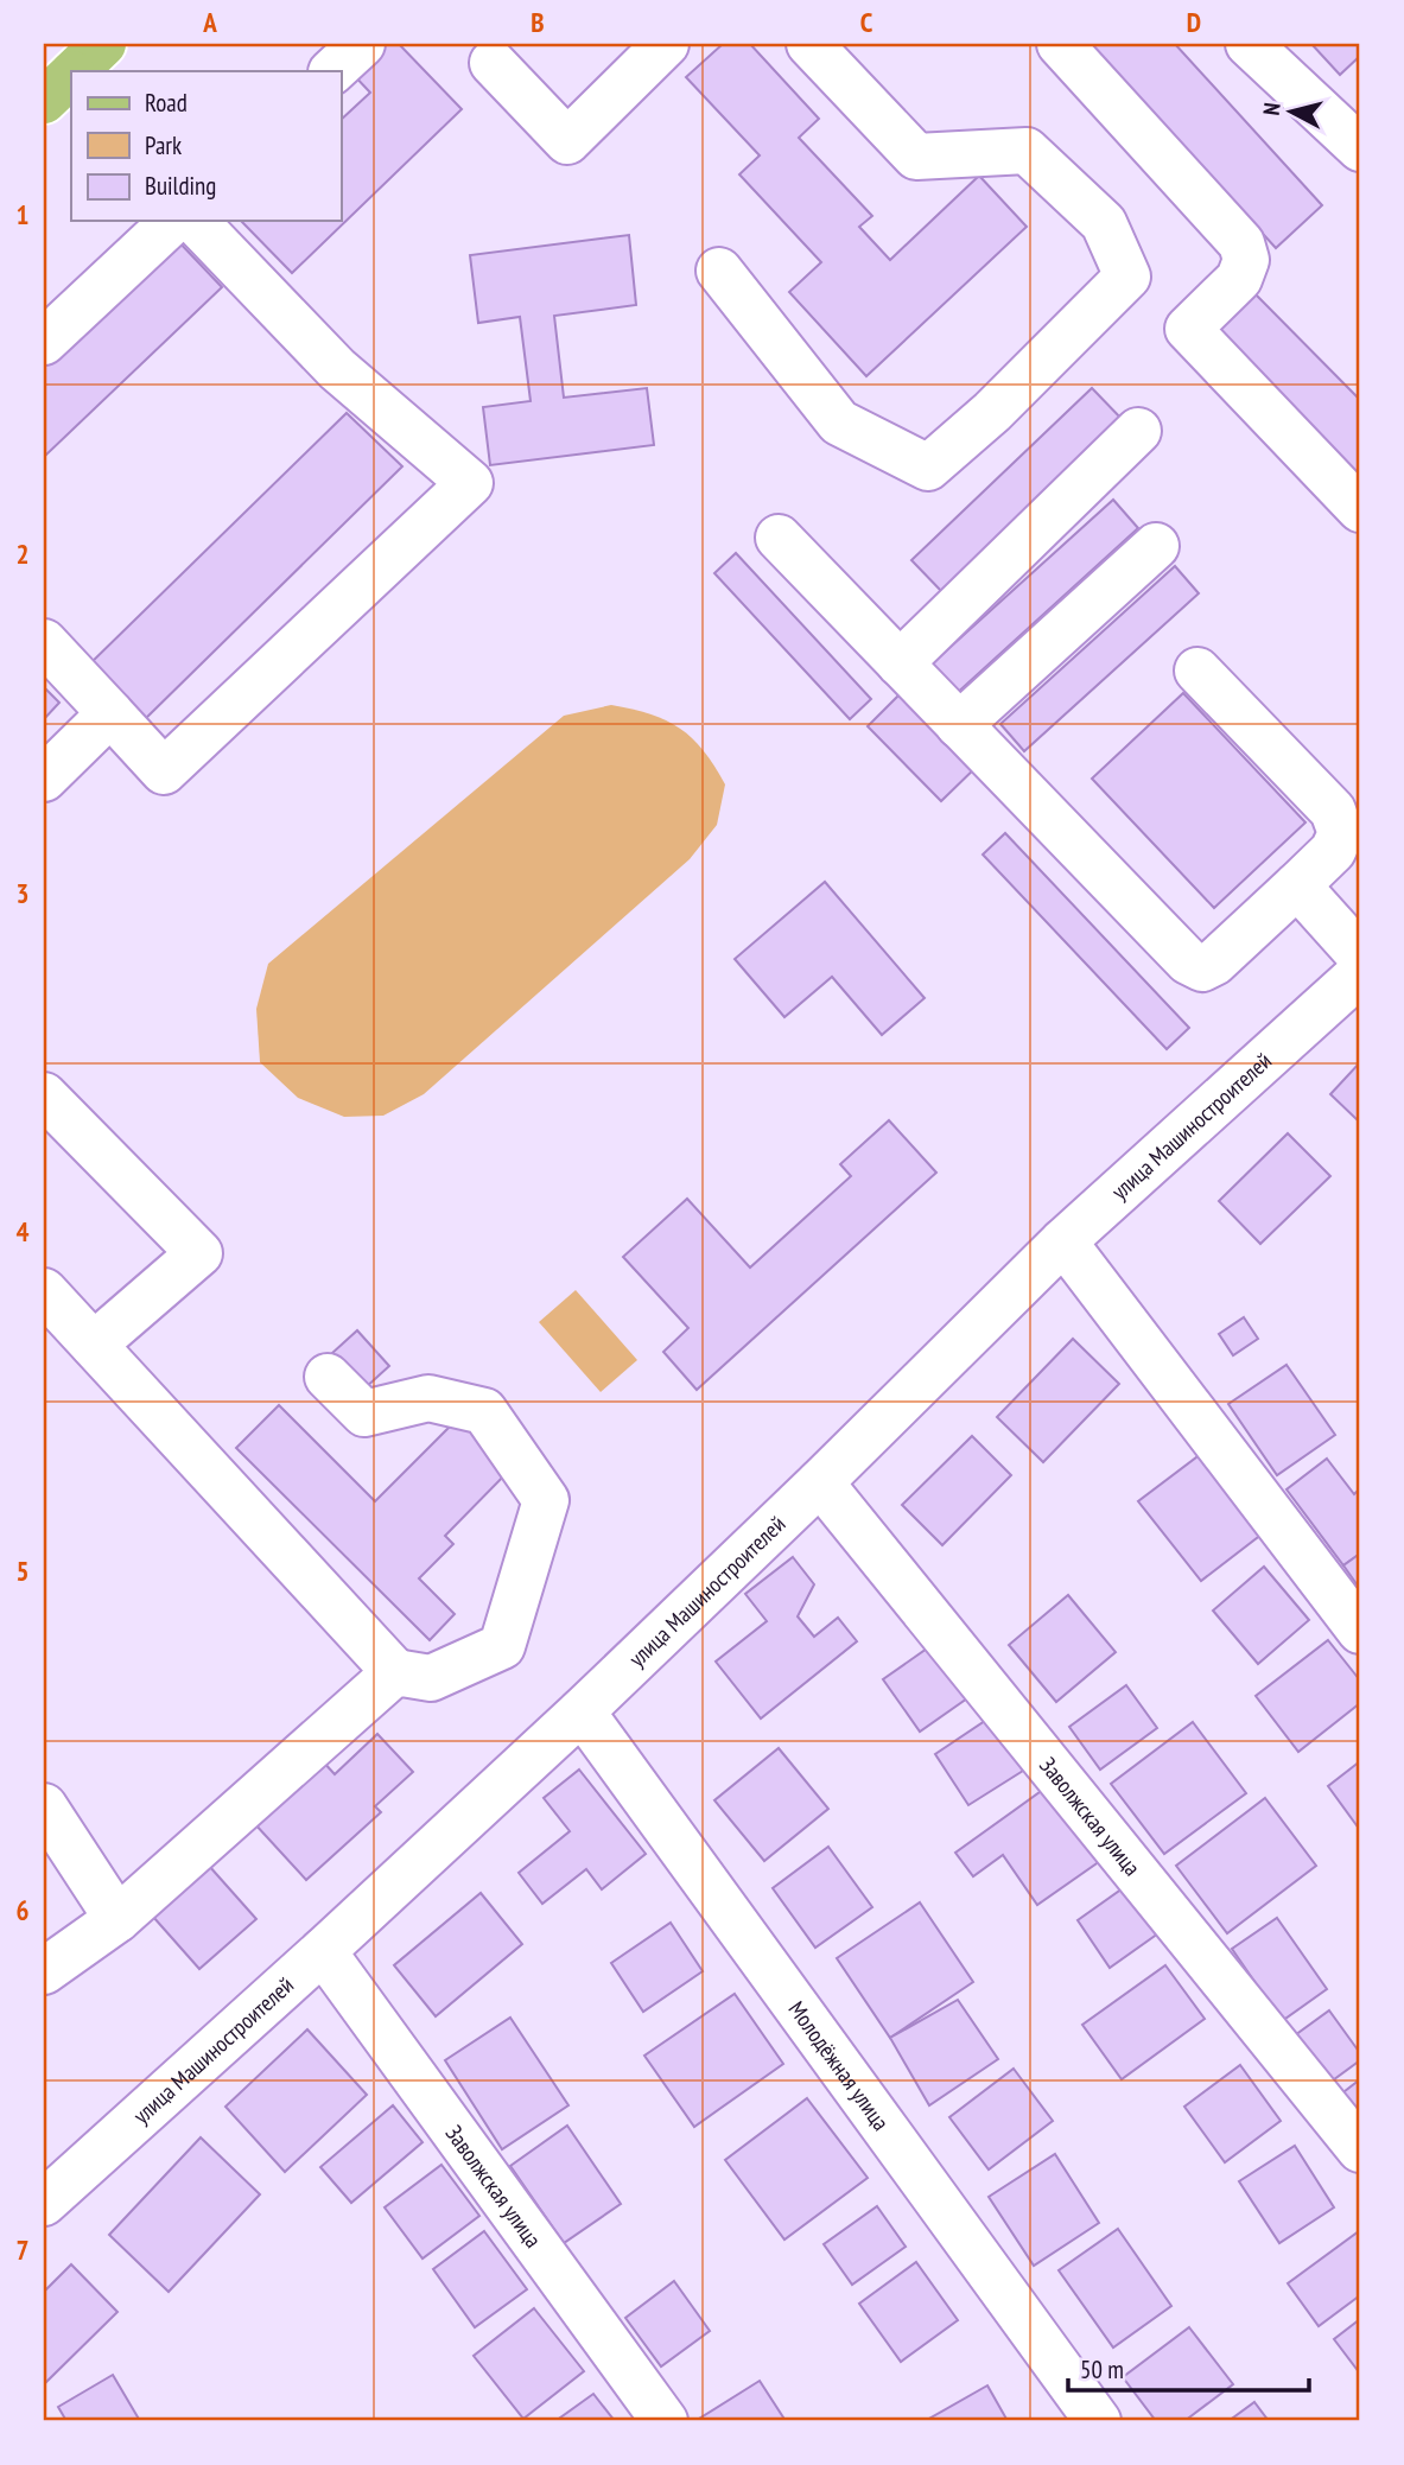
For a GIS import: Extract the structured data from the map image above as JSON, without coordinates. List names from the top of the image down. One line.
{"streets":{"street":["улица Машиностроителей","Заволжская улица","Молодёжная улица"]},"crossings":[["улица Машиностроителей","Заволжская улица"],["улица Машиностроителей","Молодёжная улица"]],"legend":["Road","Park","Building"],"scale_bar":"50 m","north":"left","grid":{"columns":["A","B","C","D"],"rows":["1","2","3","4","5","6","7"]}}
